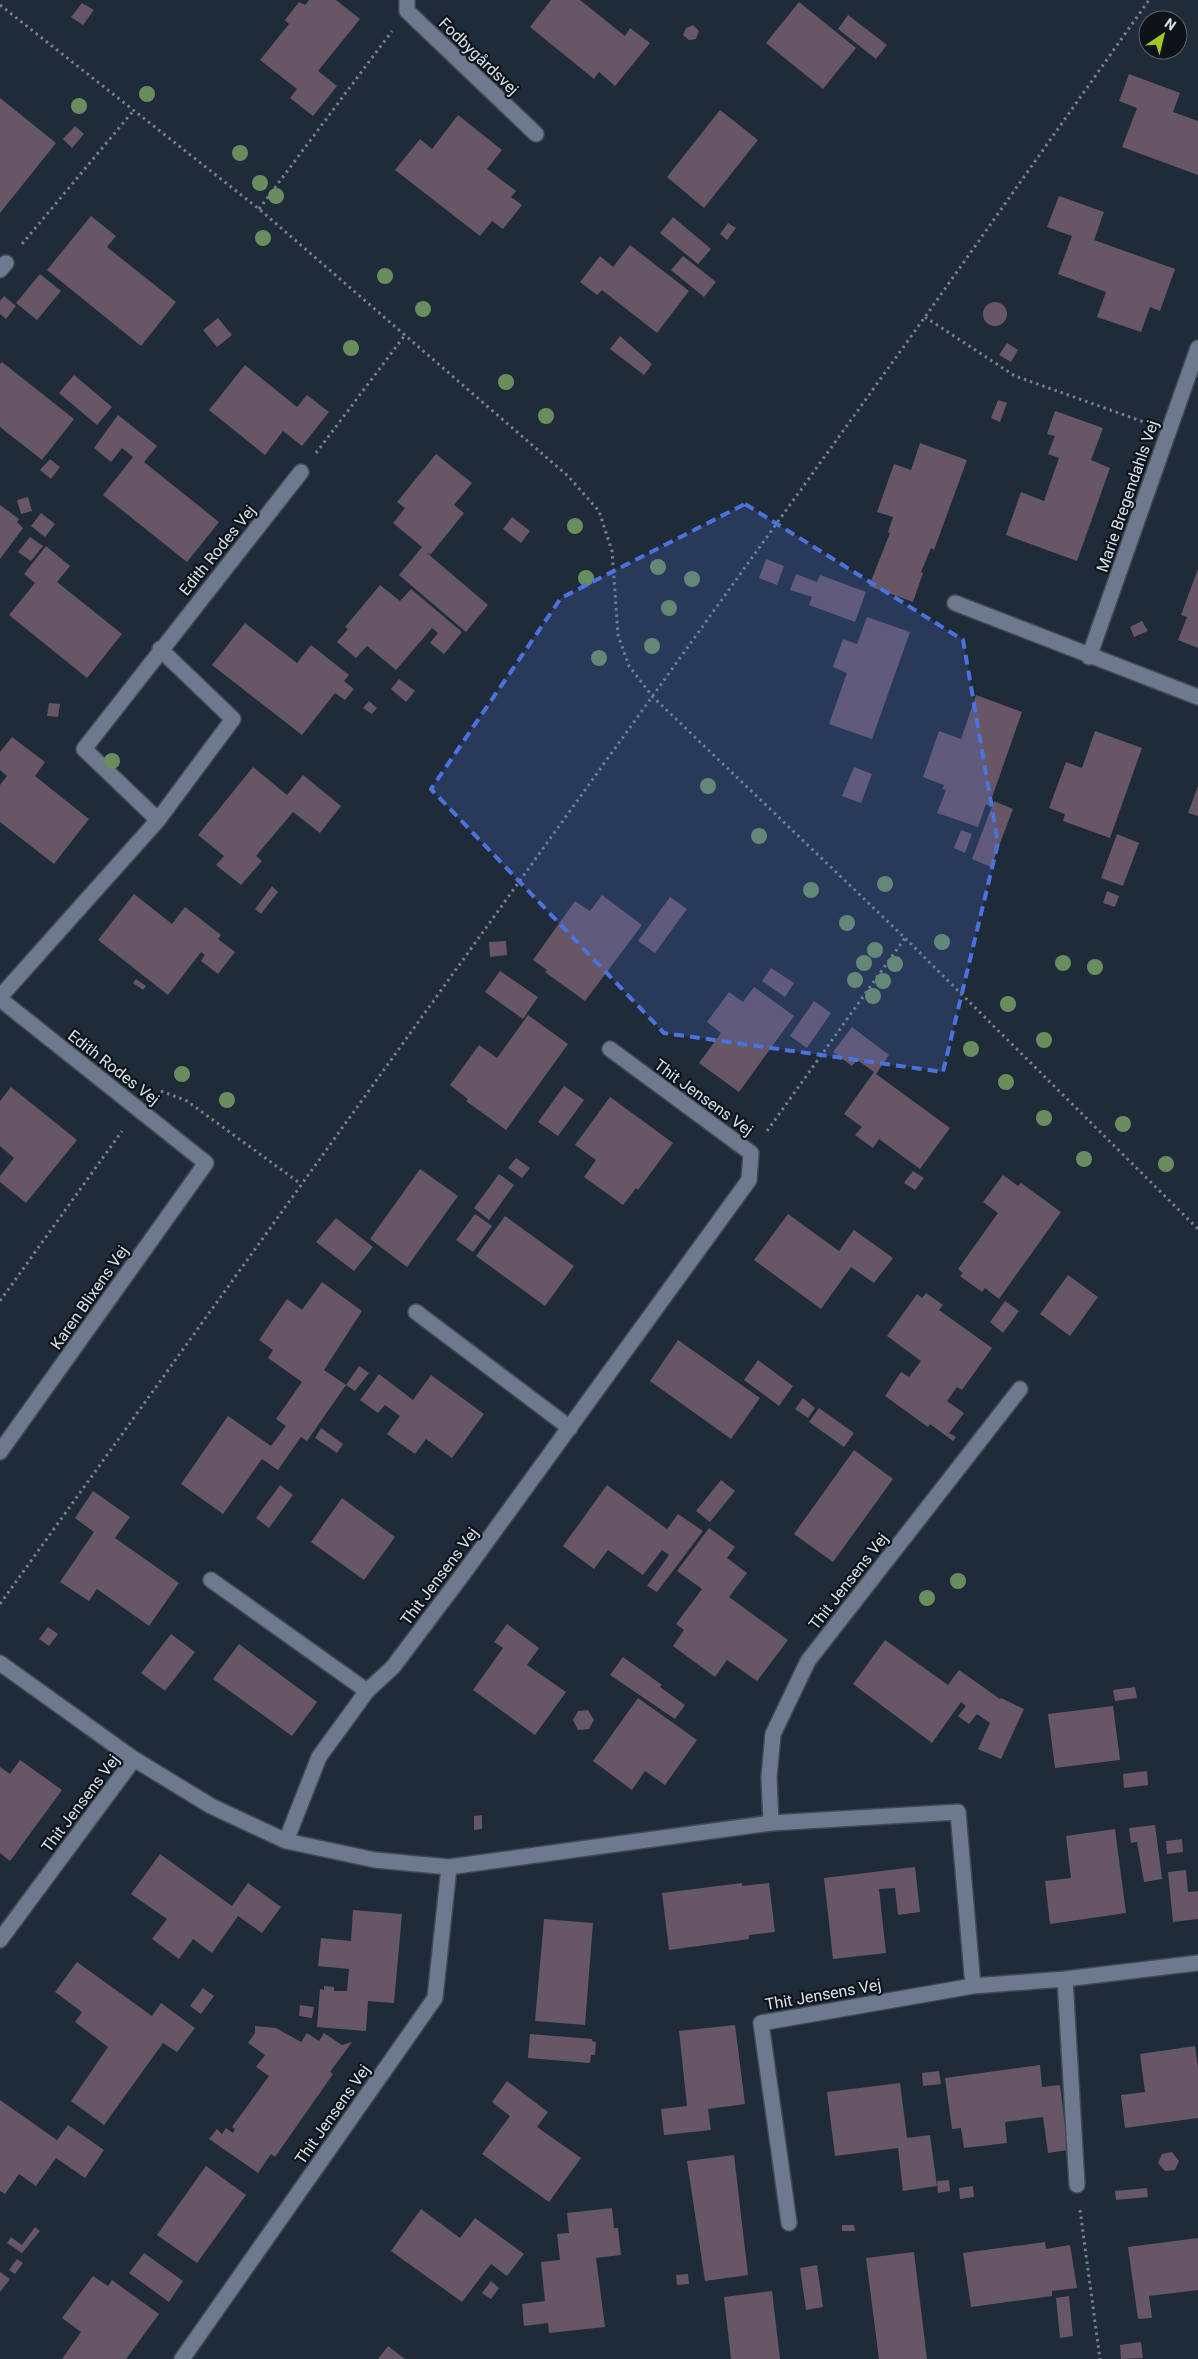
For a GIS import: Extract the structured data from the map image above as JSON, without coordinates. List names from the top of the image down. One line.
{"streets":{"street":["Fodbygårdsvej","Marie Bregendahls Vej","Edith Rodes Vej","Thit Jensens Vej","Karen Blixens Vej"]},"crossings":[["Edith Rodes Vej","Karen Blixens Vej"]],"north":"top right"}
